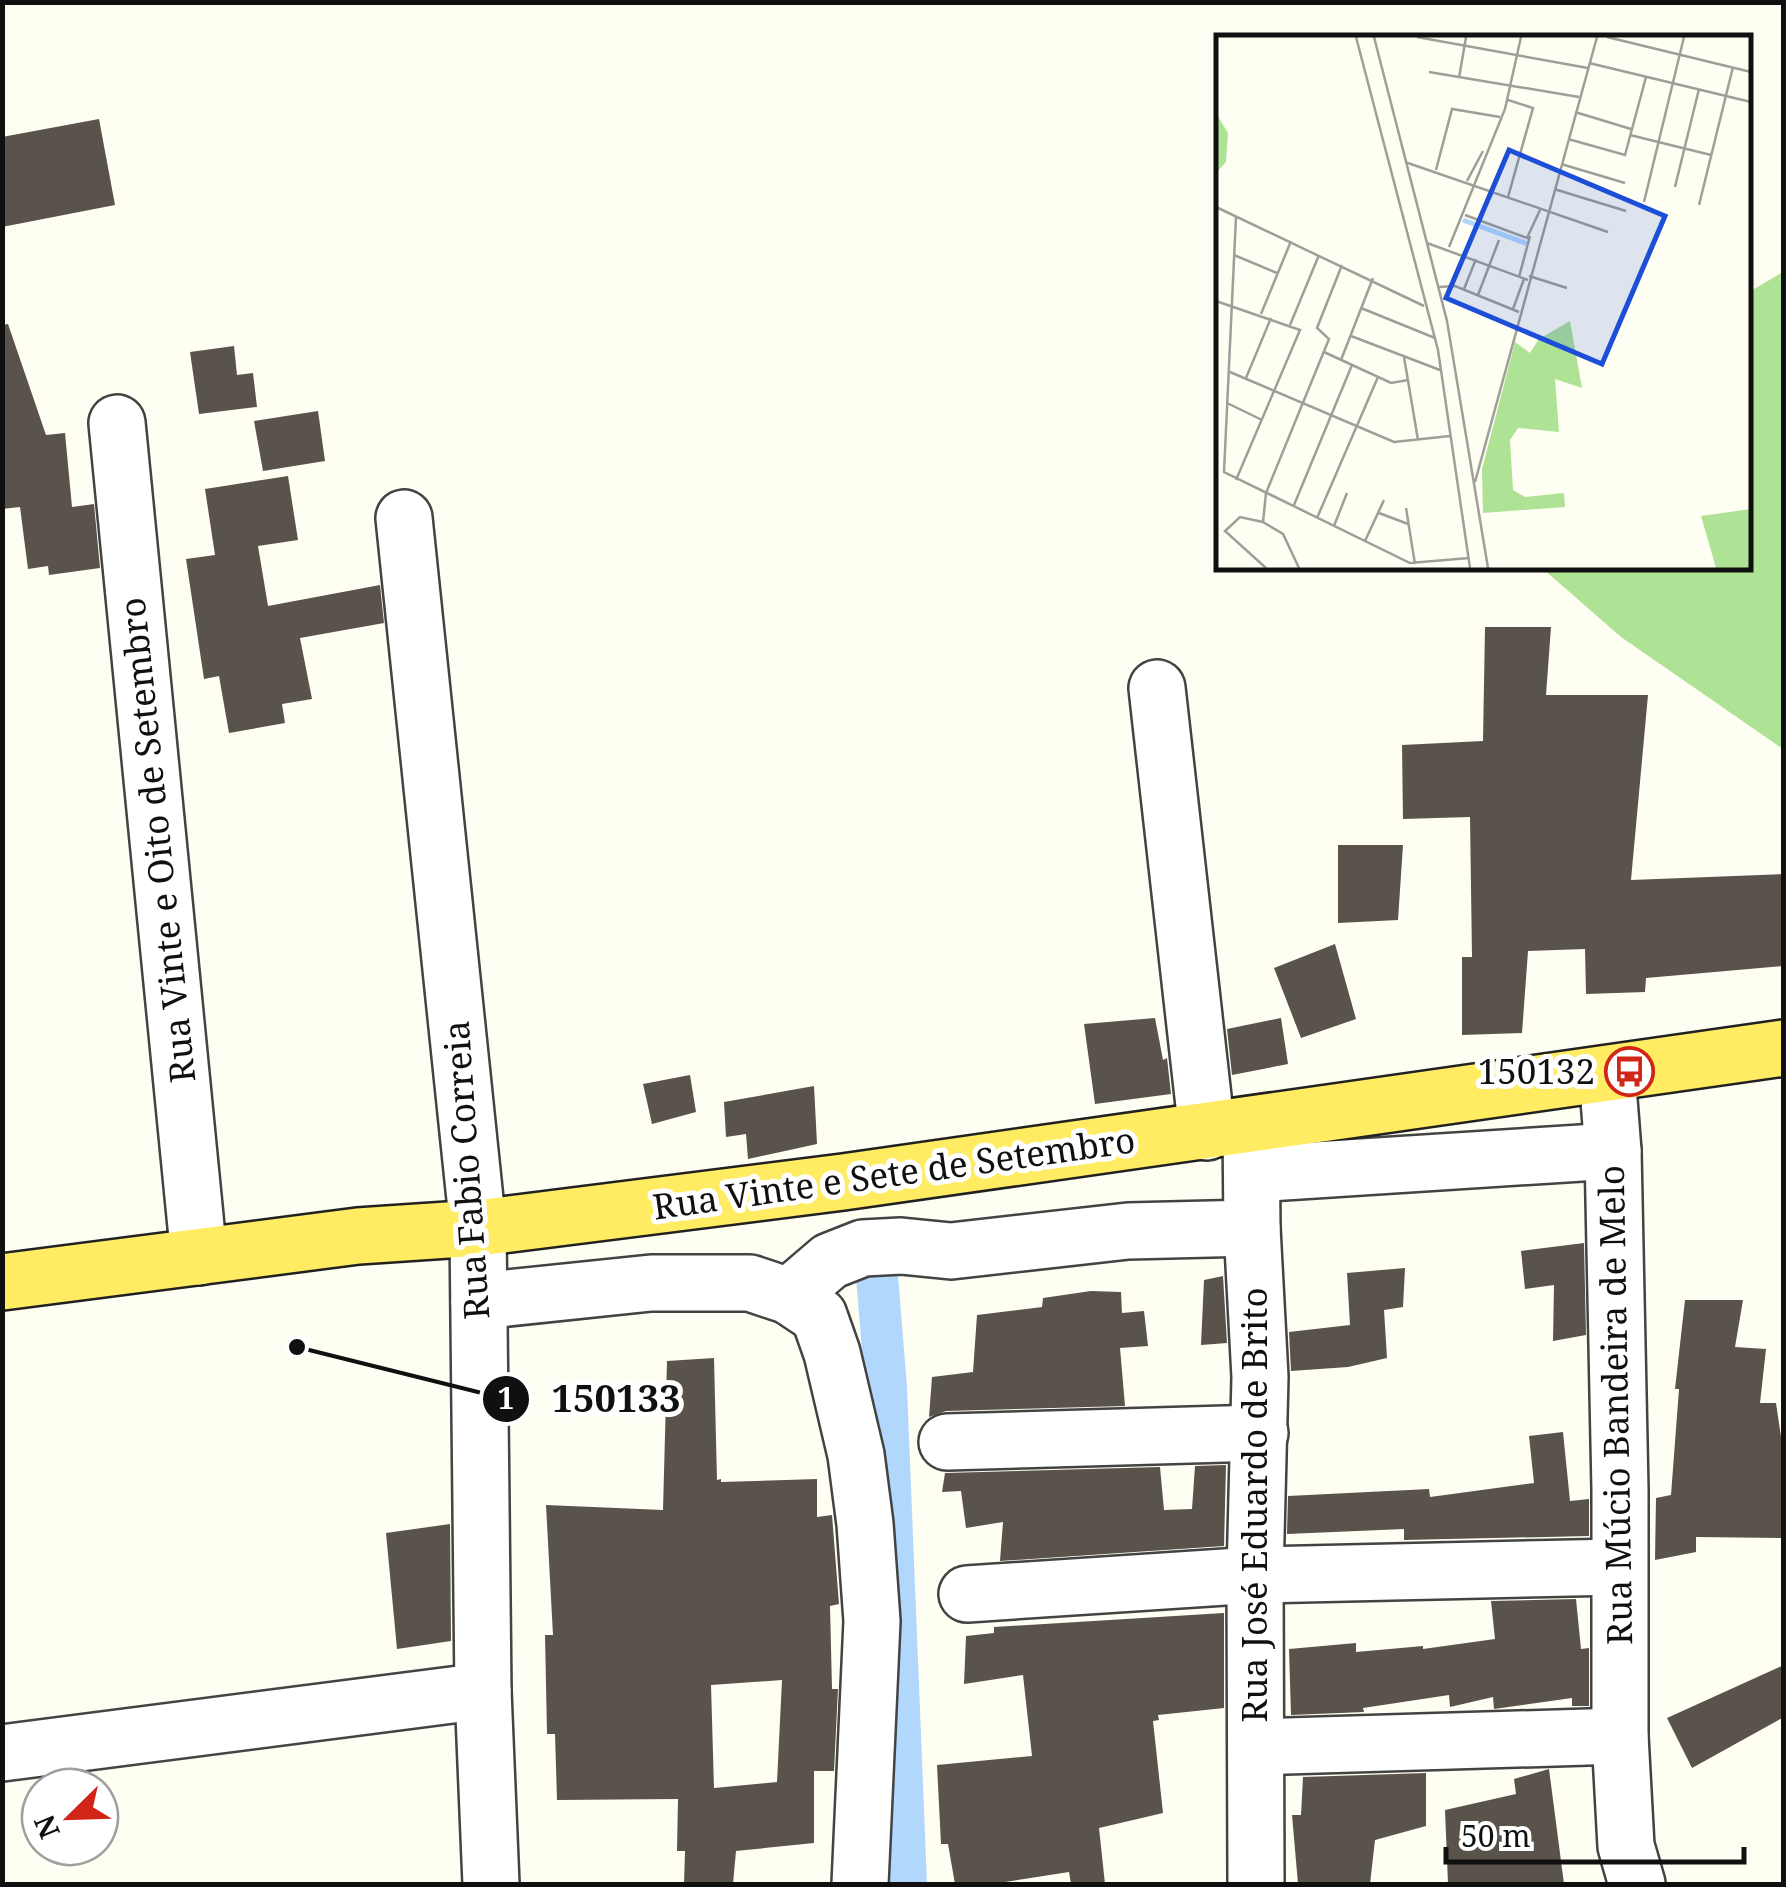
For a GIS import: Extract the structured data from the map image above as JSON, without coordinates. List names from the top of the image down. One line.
{"streets":{"main road":["Rua Vinte e Sete de Setembro"],"street":["Rua Vinte e Oito de Setembro","Rua Fabio Correia","Rua Múcio Bandeira de Melo","Rua José Eduardo de Brito"]},"crossings":[["Rua Vinte e Oito de Setembro","Rua Vinte e Sete de Setembro"],["Rua Fabio Correia","Rua Vinte e Sete de Setembro"],["Rua Vinte e Sete de Setembro","Rua Múcio Bandeira de Melo"],["Rua Vinte e Sete de Setembro","Rua José Eduardo de Brito"]],"places":{"bus stop":["150132"],"other":["150133"]},"scale_bar":"50 m","north":"bottom left"}
